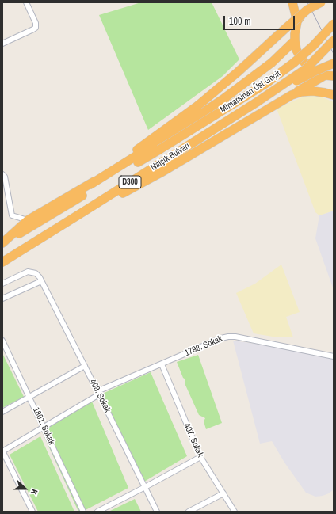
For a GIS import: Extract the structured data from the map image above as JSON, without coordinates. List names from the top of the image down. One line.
{"streets":{"highway":["Mimarsinan Üst Geçit","Nalçık Bulvarı","D300"],"street":["1798. Sokak","408. Sokak","1801. Sokak","407. Sokak"]},"crossings":[["Mimarsinan Üst Geçit","Nalçık Bulvarı"],["Mimarsinan Üst Geçit","D300"],["Nalçık Bulvarı","D300"],["1798. Sokak","408. Sokak"],["1798. Sokak","1801. Sokak"],["1798. Sokak","407. Sokak"]],"scale_bar":"100 m","north":"right"}
